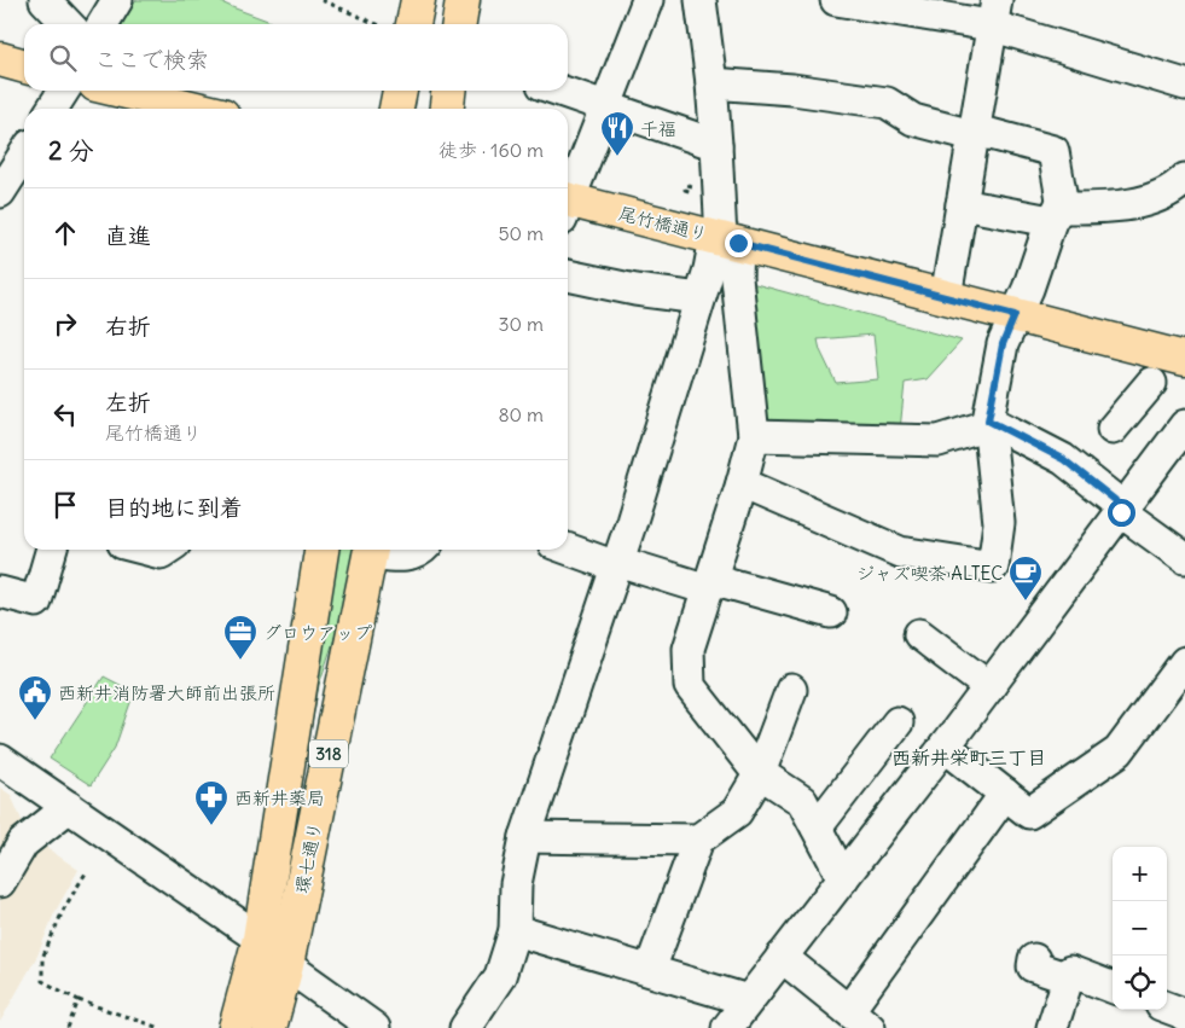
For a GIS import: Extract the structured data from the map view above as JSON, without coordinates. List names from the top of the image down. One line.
{"streets":{"main road":["尾竹橋通り","318","環七通り"]},"districts":["西新井栄町三丁目"],"places":{"restaurant":["千福"],"cafe":["ジャズ喫茶 ALTEC"],"office":["グロウアップ"],"public building":["西新井消防署大師前出張所"],"pharmacy":["西新井薬局"]},"page":{"search":"ここで検索","heading":["2 分","徒歩 · 160 m"],"list":[["直進","50 m"],["右折","30 m"],["左折","尾竹橋通り","80 m"],"目的地に到着"],"map_buttons":["+","−"]}}
